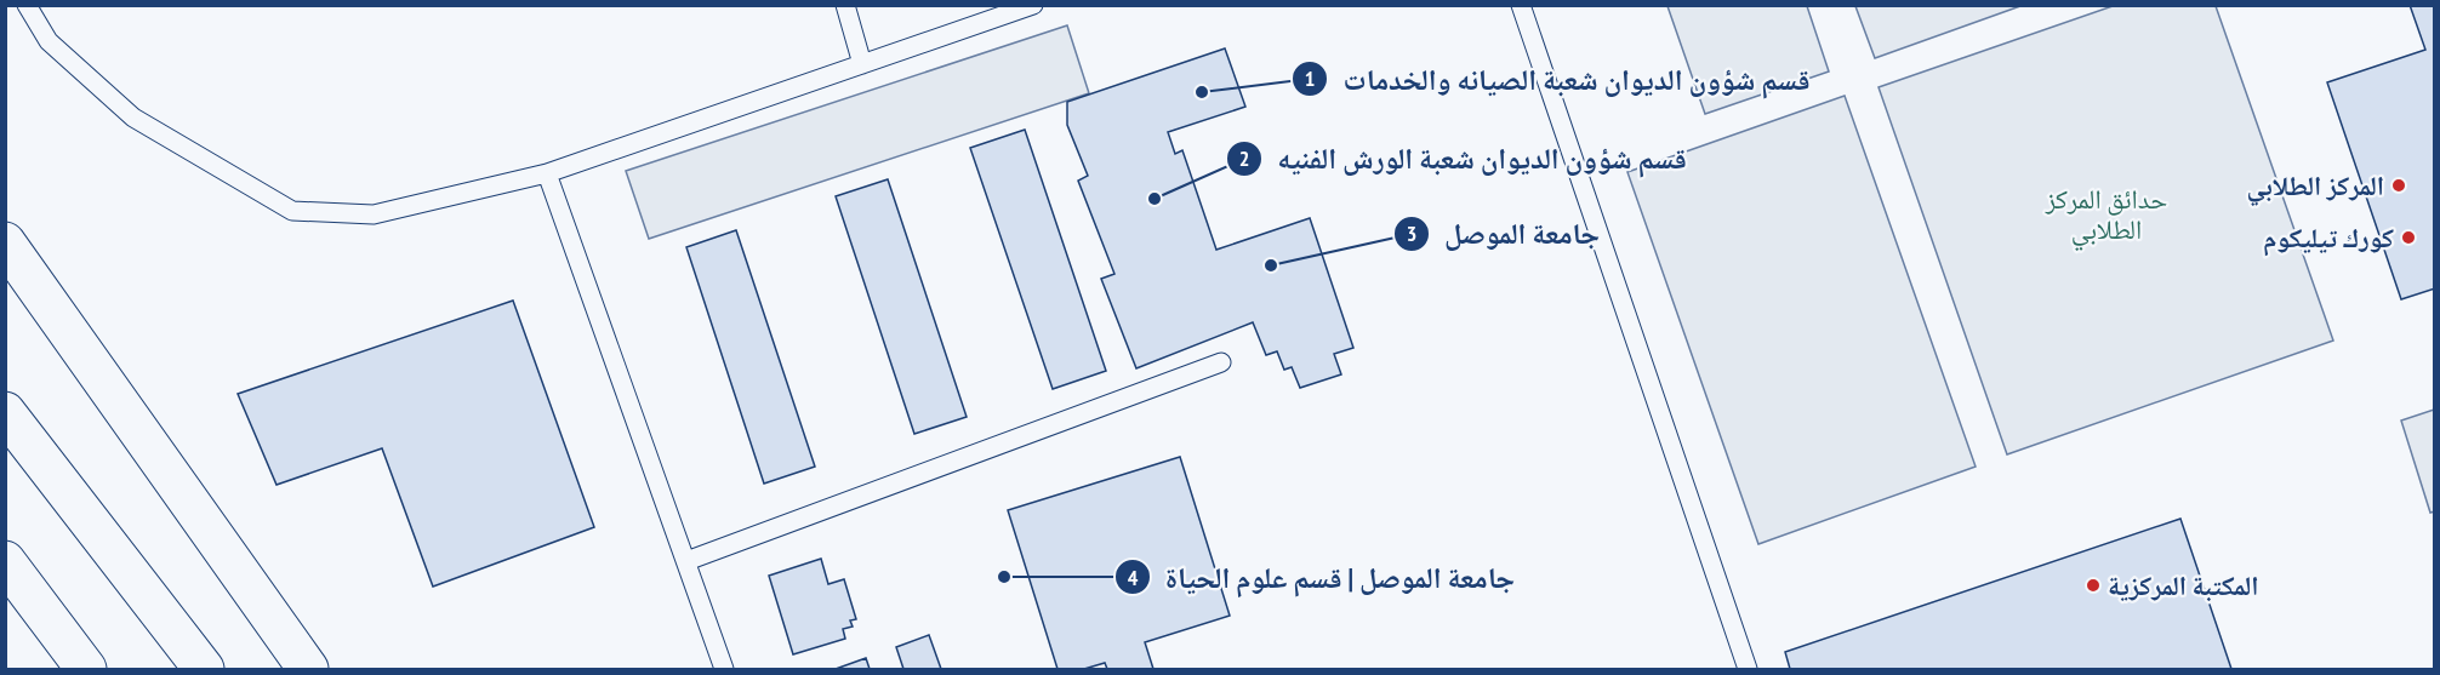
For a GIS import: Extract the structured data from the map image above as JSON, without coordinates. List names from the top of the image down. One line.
{"parks":["حدائق المركز الطلابي"],"places":["قسم شؤون الديوان شعبة الصيانه والخدمات","المركز الطلابي","قسم شؤون الديوان شعبة الورش الفنيه","كورك تيليكوم","جامعة الموصل","جامعة الموصل | قسم علوم الحياة","المكتبة المركزية"]}
